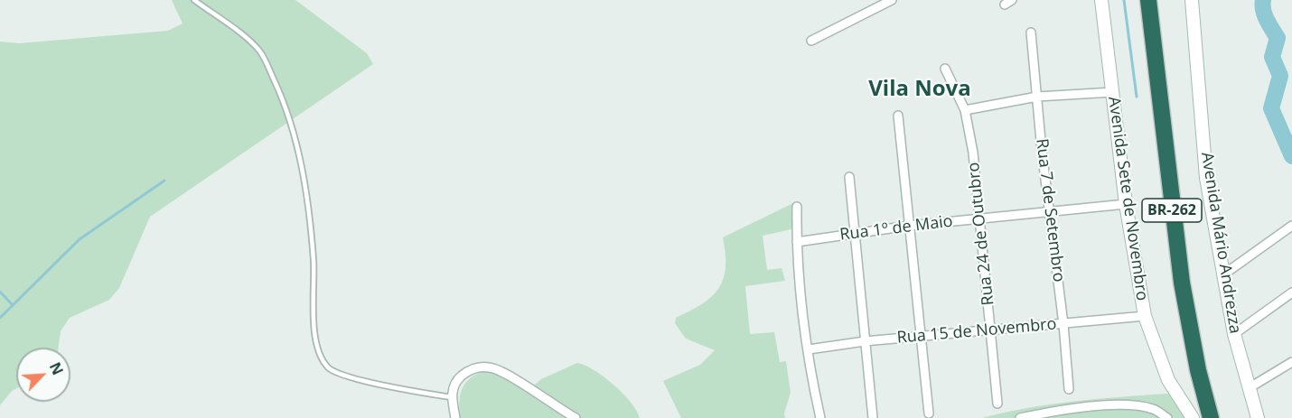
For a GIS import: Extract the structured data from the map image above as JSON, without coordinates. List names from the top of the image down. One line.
{"streets":{"highway":["BR-262"],"street":["Avenida Sete de Novembro","Rua 7 de Setembro","Rua 1º de Maio","Rua 24 de Outubro","Avenida Mário Andrezza","Rua 15 de Novembro"]},"crossings":[["Avenida Sete de Novembro","Rua 1º de Maio"],["Avenida Sete de Novembro","Rua 15 de Novembro"],["Rua 7 de Setembro","Rua 1º de Maio"],["Rua 7 de Setembro","Rua 15 de Novembro"],["Rua 1º de Maio","Rua 24 de Outubro"],["Rua 24 de Outubro","Rua 15 de Novembro"]],"districts":["Vila Nova"],"north":"top right"}
